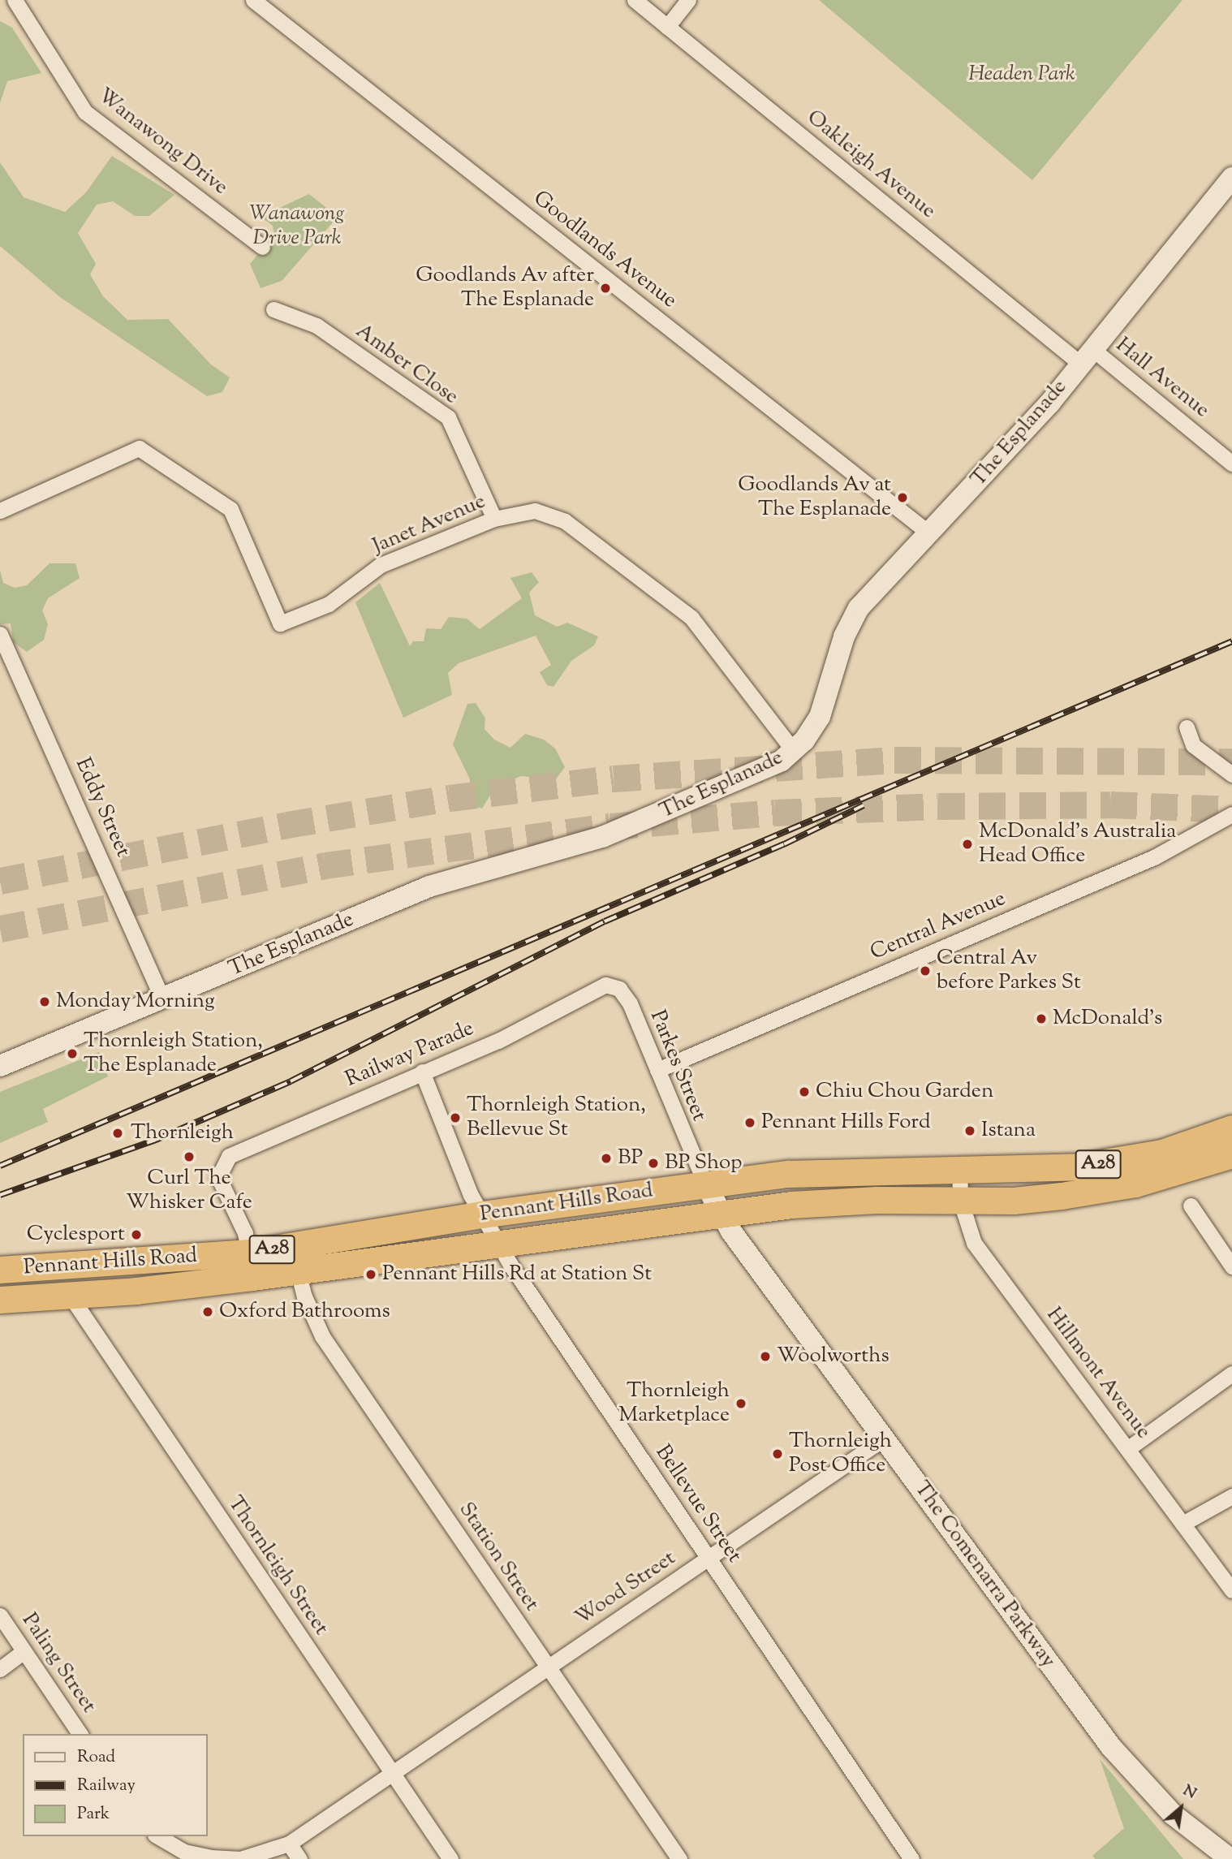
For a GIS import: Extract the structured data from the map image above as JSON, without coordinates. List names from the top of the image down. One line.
{"streets":{"highway":["A28","Pennant Hills Road"],"main road":["The Esplanade","The Comenarra Parkway"],"street":["Wanawong Drive","Oakleigh Avenue","Goodlands Avenue","Amber Close","Hall Avenue","Janet Avenue","Eddy Street","Central Avenue","Railway Parade","Parkes Street","Hillmont Avenue","Bellevue Street","Station Street","Thornleigh Street","Wood Street","Paling Street"]},"crossings":[["Oakleigh Avenue","Hall Avenue"],["Oakleigh Avenue","The Esplanade"],["Goodlands Avenue","The Esplanade"],["Amber Close","Janet Avenue"],["Hall Avenue","The Esplanade"],["The Esplanade","Janet Avenue"],["The Esplanade","Eddy Street"],["Central Avenue","Parkes Street"],["Railway Parade","Parkes Street"],["Railway Parade","Pennant Hills Road"],["Railway Parade","Bellevue Street"],["Parkes Street","Pennant Hills Road"],["Parkes Street","The Comenarra Parkway"],["Pennant Hills Road","Hillmont Avenue"],["Pennant Hills Road","Bellevue Street"],["Pennant Hills Road","Station Street"],["Pennant Hills Road","Thornleigh Street"],["Pennant Hills Road","The Comenarra Parkway"],["Bellevue Street","Wood Street"],["Station Street","Wood Street"],["Thornleigh Street","Wood Street"],["The Comenarra Parkway","Wood Street"]],"parks":["Headen Park","Wanawong Drive Park"],"places":["Goodlands Av after The Esplanade","Goodlands Av at The Esplanade","McDonald's Australia Head Office","Central Av before Parkes St","Monday Morning","McDonald's","Thornleigh Station, The Esplanade","Chiu Chou Garden","Thornleigh Station, Bellevue St","Pennant Hills Ford","Istana","Thornleigh","Curl The Whisker Cafe","BP","BP Shop","Cyclesport","Pennant Hills Rd at Station St","Oxford Bathrooms","Woolworths","Thornleigh Marketplace","Thornleigh Post Office"],"legend":["Road","Railway","Park"],"north":"top right"}
